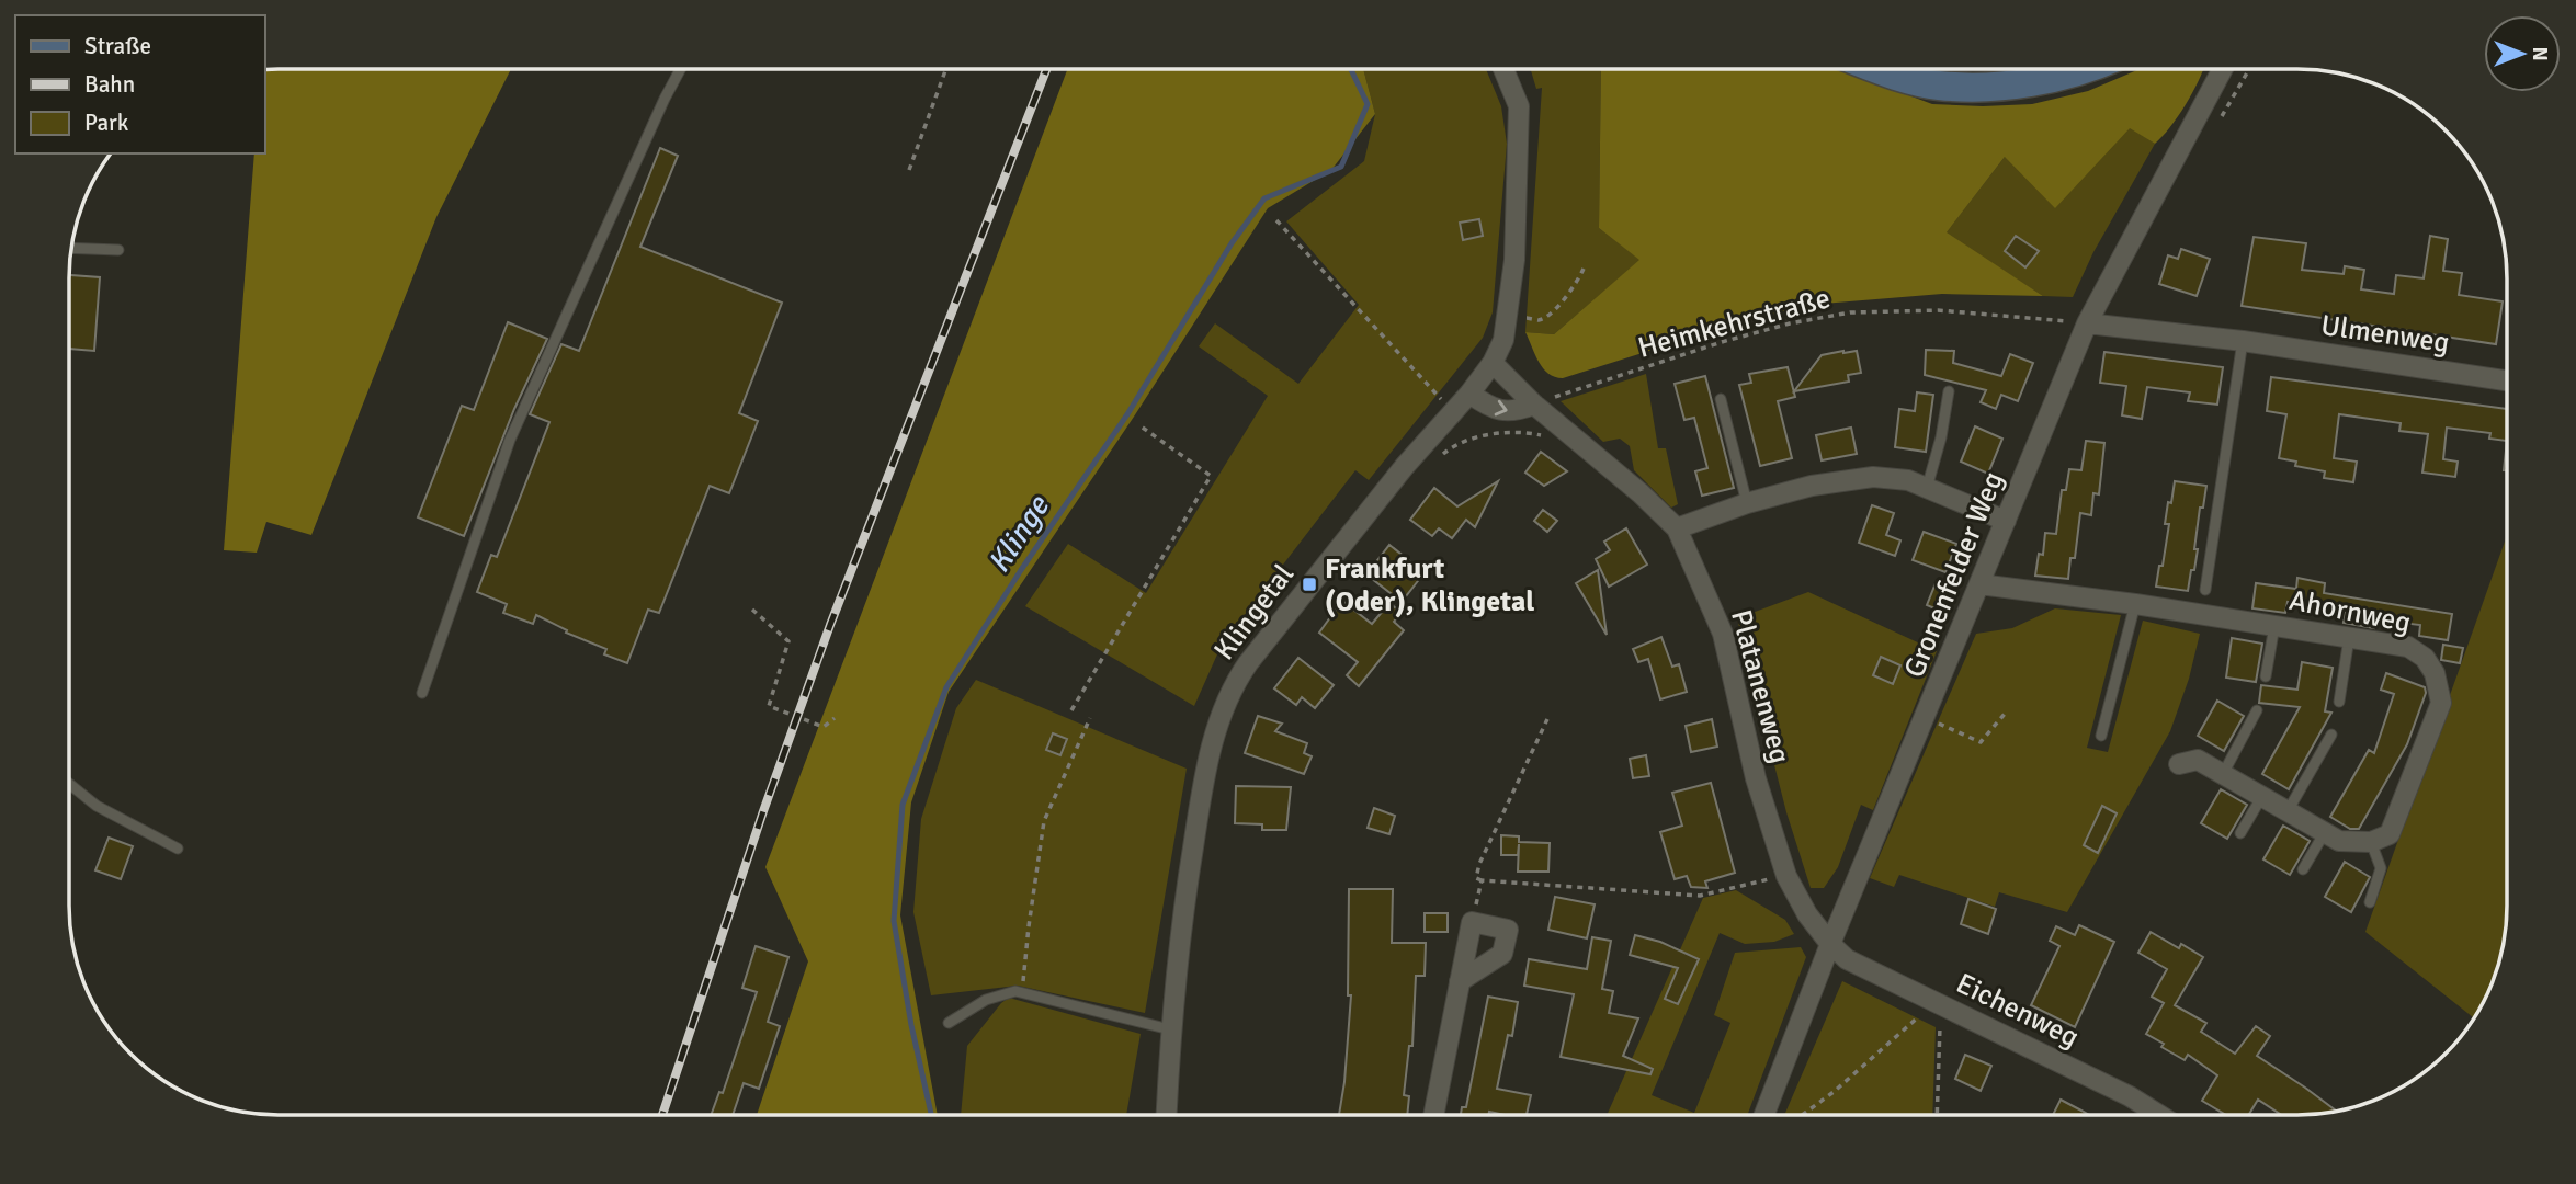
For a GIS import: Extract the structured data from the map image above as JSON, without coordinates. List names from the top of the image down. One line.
{"streets":{"street":["Ulmenweg","Gronenfelder Weg","Ahornweg","Klingetal","Platanenweg","Eichenweg"],"path":["Heimkehrstraße"]},"crossings":[["Heimkehrstraße","Ulmenweg"],["Heimkehrstraße","Gronenfelder Weg"],["Heimkehrstraße","Platanenweg"],["Ulmenweg","Gronenfelder Weg"],["Gronenfelder Weg","Ahornweg"],["Gronenfelder Weg","Platanenweg"],["Gronenfelder Weg","Eichenweg"],["Klingetal","Platanenweg"],["Platanenweg","Eichenweg"]],"water":["Klinge"],"places":{"transit":["Frankfurt (Oder), Klingetal"]},"legend":["Straße","Bahn","Park"],"north":"right"}
